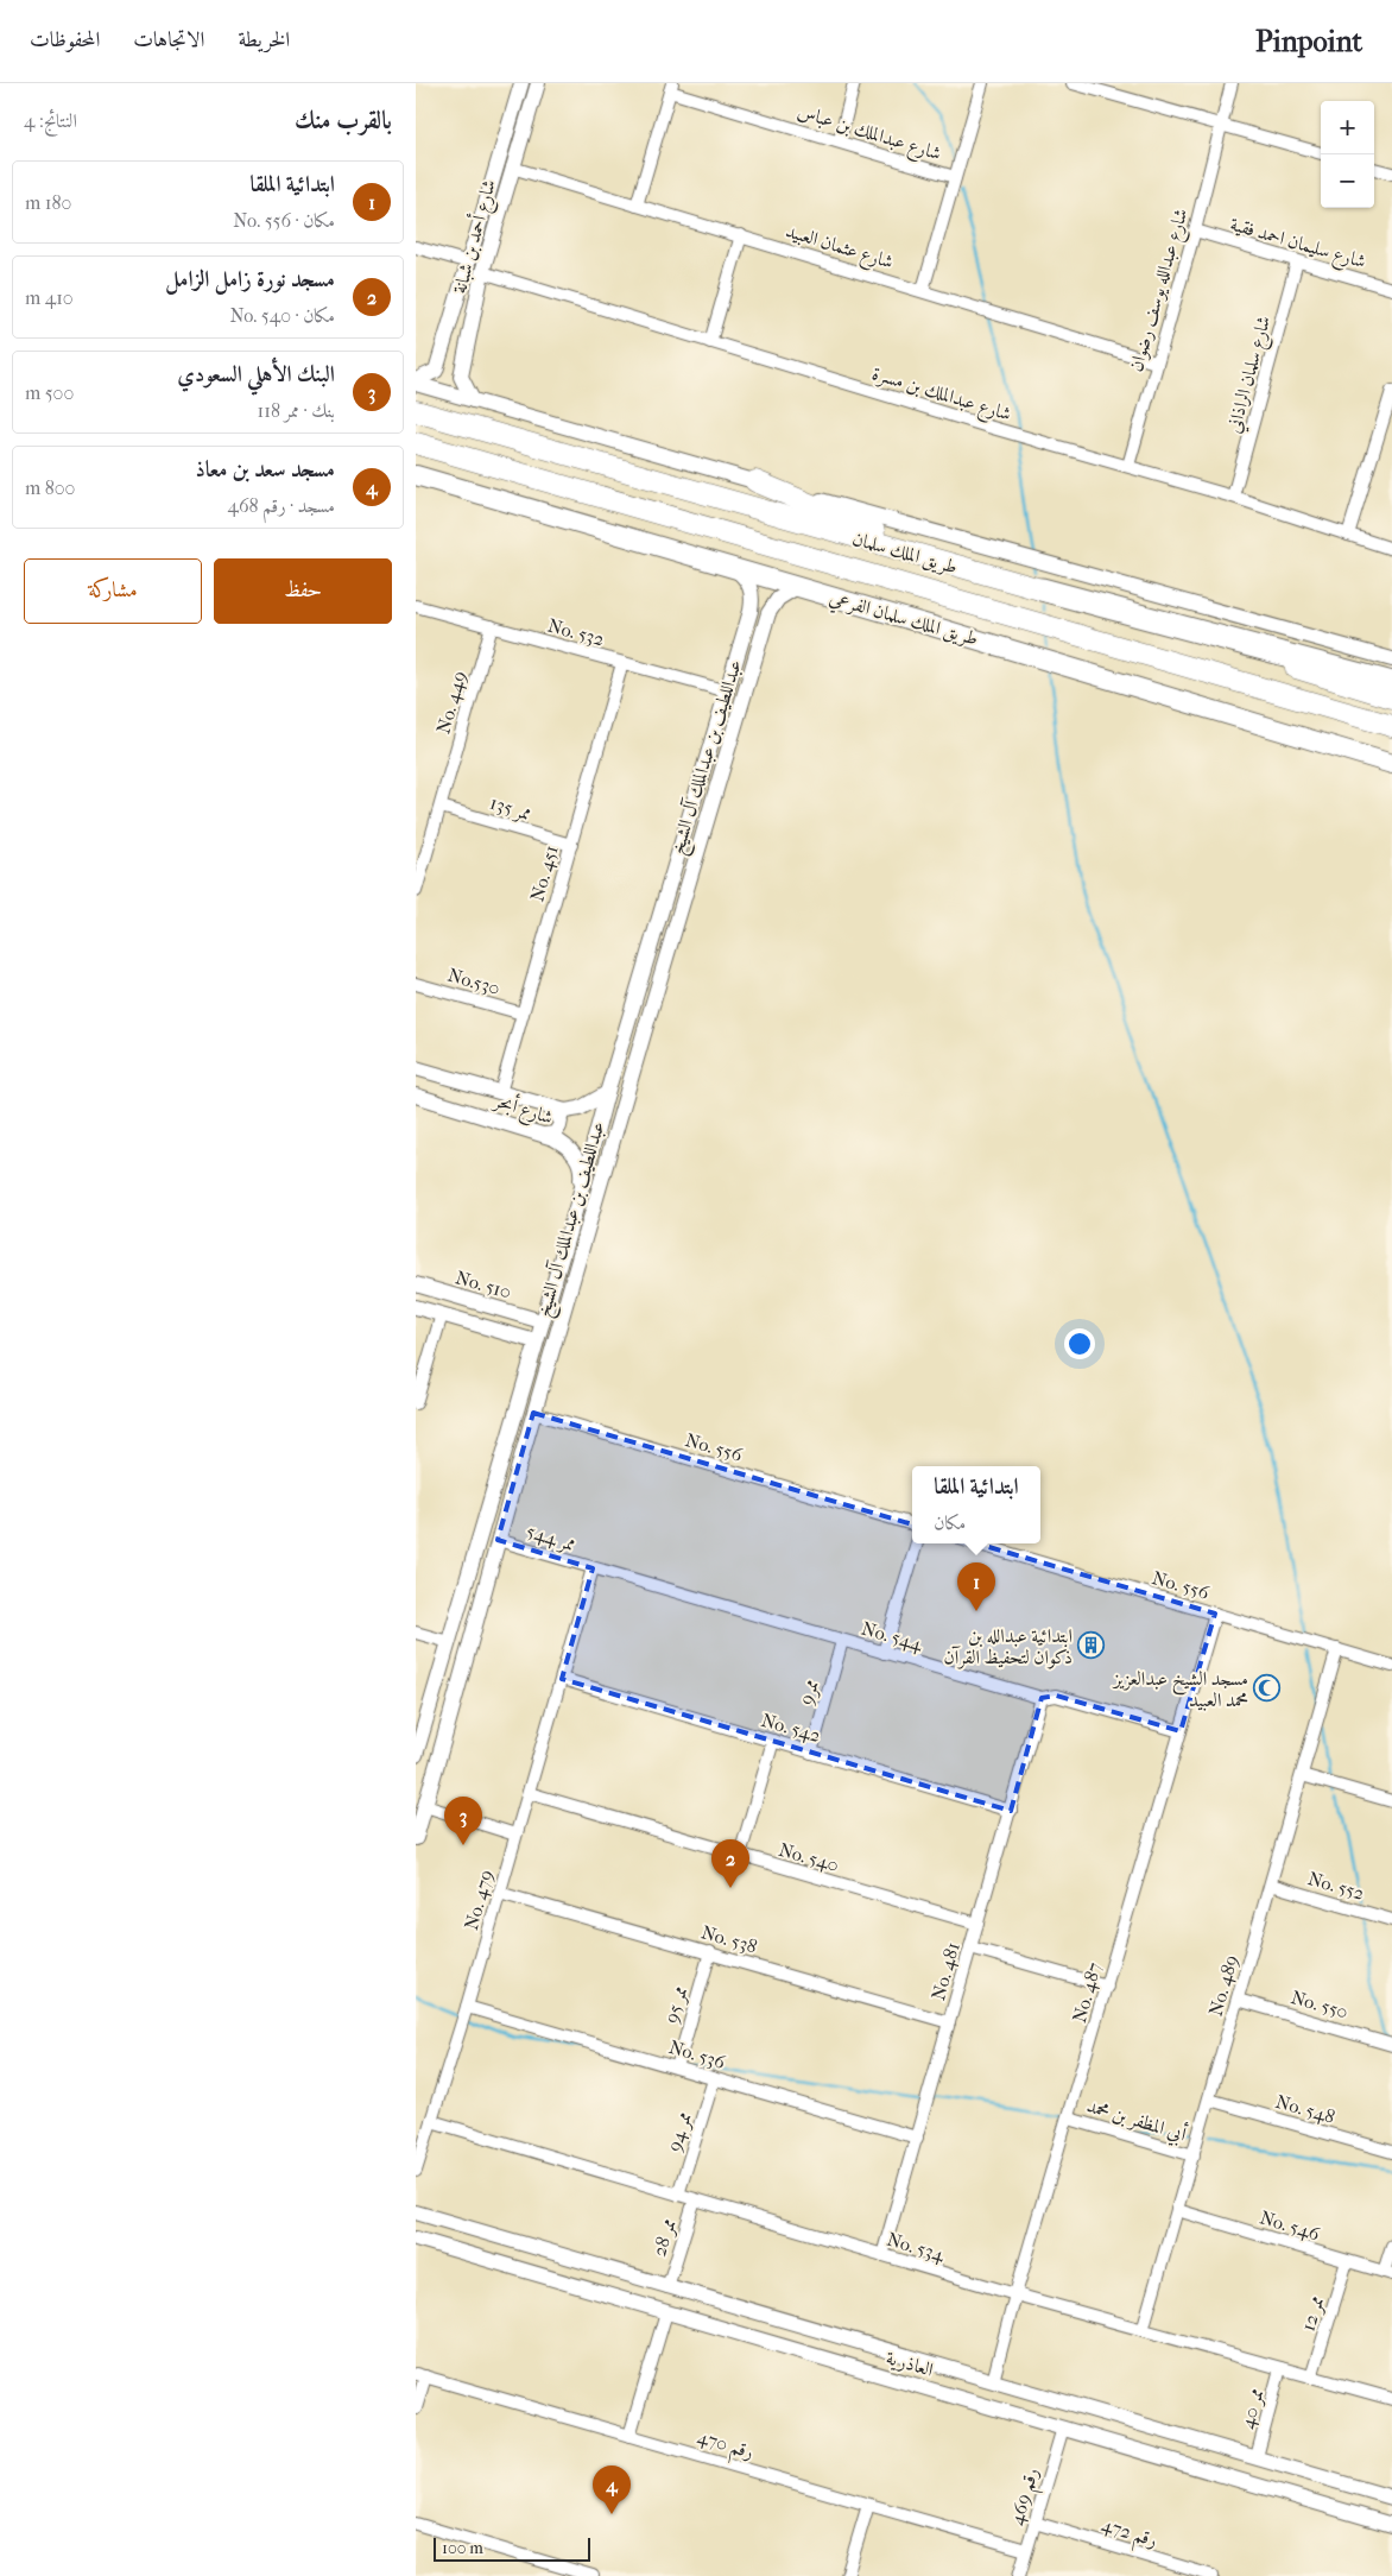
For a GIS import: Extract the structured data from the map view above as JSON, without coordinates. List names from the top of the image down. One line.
{"streets":{"highway":["طريق الملك سلمان"],"main road":["طريق الملك سلمان الفرعي"],"street":["شارع عبدالملك بن عباس","شارع أحمد بن شبانة","شارع سليمان احمد فقية","شارع عثمان العبيد","شارع عبدالله يوسف رضوان","شارع سلمان الراذاني","شارع عبدالملك بن مسرة","No. 532","No. 449","عبداللطيف بن عبدالملك آل الشيخ","ممر 135","No. 451","No.530","شارع أبحر","No. 510","No. 556","ممر 544","No. 544","ممر9","No. 542","No. 540","No. 552","No. 479","No. 538","No. 481","No. 489","No. 487","ممر 95","No. 550","No. 536","No. 548","أبي المظفر بن محمد","ممر 94","No. 546","ممر 28","No. 534","ممر 12","العاذرية","ممر 40","رقم 470","رقم 469","رقم 472"]},"crossings":[["شارع أحمد بن شبانة","شارع عثمان العبيد"],["شارع أحمد بن شبانة","شارع عبدالملك بن مسرة"],["شارع سليمان احمد فقية","شارع عبدالله يوسف رضوان"],["شارع سليمان احمد فقية","شارع سلمان الراذاني"],["شارع عثمان العبيد","شارع عبدالله يوسف رضوان"],["شارع عبدالله يوسف رضوان","شارع عبدالملك بن مسرة"],["شارع سلمان الراذاني","شارع عبدالملك بن مسرة"],["No. 532","No. 449"],["No. 532","عبداللطيف بن عبدالملك آل الشيخ"],["No. 532","No. 451"],["No. 449","ممر 135"],["عبداللطيف بن عبدالملك آل الشيخ","شارع أبحر"],["عبداللطيف بن عبدالملك آل الشيخ","No. 510"],["عبداللطيف بن عبدالملك آل الشيخ","No. 556"],["عبداللطيف بن عبدالملك آل الشيخ","ممر 544"],["ممر 135","No. 451"],["No. 451","No.530"],["No. 451","شارع أبحر"],["No. 556","No. 489"],["No. 556","No. 487"],["ممر 544","No. 544"],["ممر 544","No. 479"],["No. 544","ممر9"],["No. 544","No. 479"],["No. 544","No. 481"],["No. 544","No. 487"],["ممر9","No. 542"],["No. 542","No. 479"],["No. 542","No. 481"],["No. 540","No. 479"],["No. 540","No. 481"],["No. 552","No. 489"],["No. 479","No. 538"],["No. 479","No. 536"],["No. 479","No. 534"],["No. 538","No. 481"],["No. 538","ممر 95"],["No. 481","No. 536"],["No. 481","No. 534"],["No. 489","No. 550"],["No. 489","No. 548"],["No. 489","أبي المظفر بن محمد"],["No. 489","No. 546"],["No. 489","No. 534"],["No. 487","أبي المظفر بن محمد"],["No. 487","No. 534"],["No. 487","العاذرية"],["ممر 95","No. 536"],["No. 536","ممر 94"],["ممر 94","No. 534"],["No. 546","ممر 12"],["ممر 28","No. 534"],["ممر 28","العاذرية"],["No. 534","ممر 12"],["No. 534","ممر 40"],["العاذرية","ممر 40"],["العاذرية","رقم 469"],["رقم 470","رقم 469"],["رقم 469","رقم 472"]],"places":{"building":["ابتدائية عبدالله بن ذكوان لتحفيظ القرآن"],"mosque":["مسجد الشيخ عبدالعزيز محمد العبيد"]},"scale_bar":"100 m","page":{"header":"Pinpoint","nav":["الخريطة","الاتجاهات","المحفوظات"],"heading":["بالقرب منك","النتائج: 4"],"map_buttons":["+","−"],"list":[{"mark":"1","name":"ابتدائية الملقا","note":"مكان · No. 556","value":"180 m"},{"mark":"2","name":"مسجد نورة زامل الزامل","note":"مكان · No. 540","value":"410 m"},{"mark":"3","name":"البنك الأهلي السعودي","note":"بنك · ممر 118","value":"500 m"},{"mark":"4","name":"مسجد سعد بن معاذ","note":"مسجد · رقم 468","value":"800 m"}],"buttons":["حفظ","مشاركة"],"popup":["ابتدائية الملقا","مكان"],"pins":["1","3","2","4"],"scale":"100 m"}}
